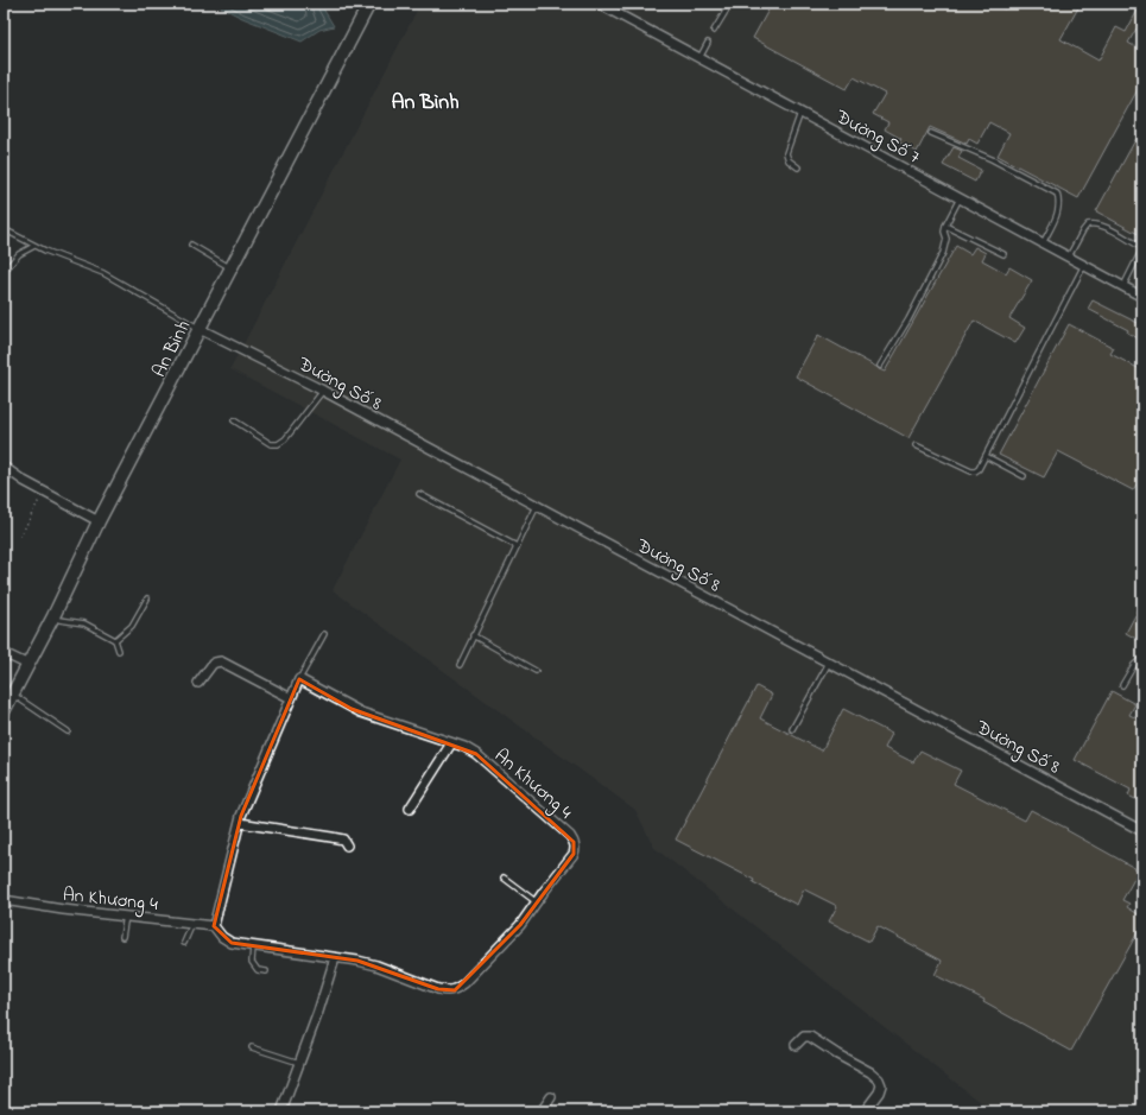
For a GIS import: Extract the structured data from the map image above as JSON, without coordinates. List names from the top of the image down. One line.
{"streets":{"main road":["An Bình"],"street":["Đường Số 7","Đường Số 8","An Khương 4"]},"crossings":[["An Bình","Đường Số 8"]],"districts":["An Bình"]}
